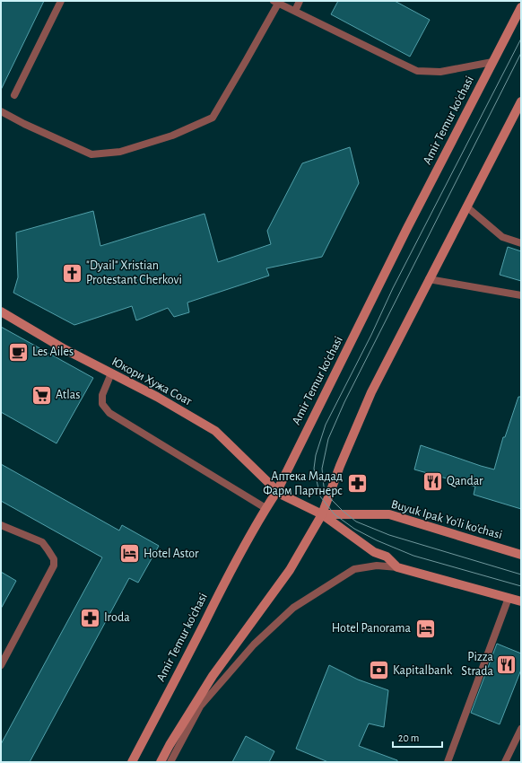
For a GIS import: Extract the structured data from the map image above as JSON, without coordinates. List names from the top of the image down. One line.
{"streets":{"main road":["Amir Temur ko'chasi","Юкори Хужа Соат","Buyuk Ipak Yo'li ko'chasi"]},"crossings":[["Amir Temur ko'chasi","Юкори Хужа Соат"],["Amir Temur ko'chasi","Buyuk Ipak Yo'li ko'chasi"],["Юкори Хужа Соат","Buyuk Ipak Yo'li ko'chasi"]],"places":{"church":["\"Dyail\" Xristian Protestant Cherkovi"],"cafe":["Les Ailes"],"supermarket":["Atlas"],"restaurant":["Qandar","Pizza Strada"],"pharmacy":["Аптека Мадад Фарм Партнерс","Iroda"],"hotel":["Hotel Astor","Hotel Panorama"],"bank":["Kapitalbank"]},"scale_bar":"20 m"}
